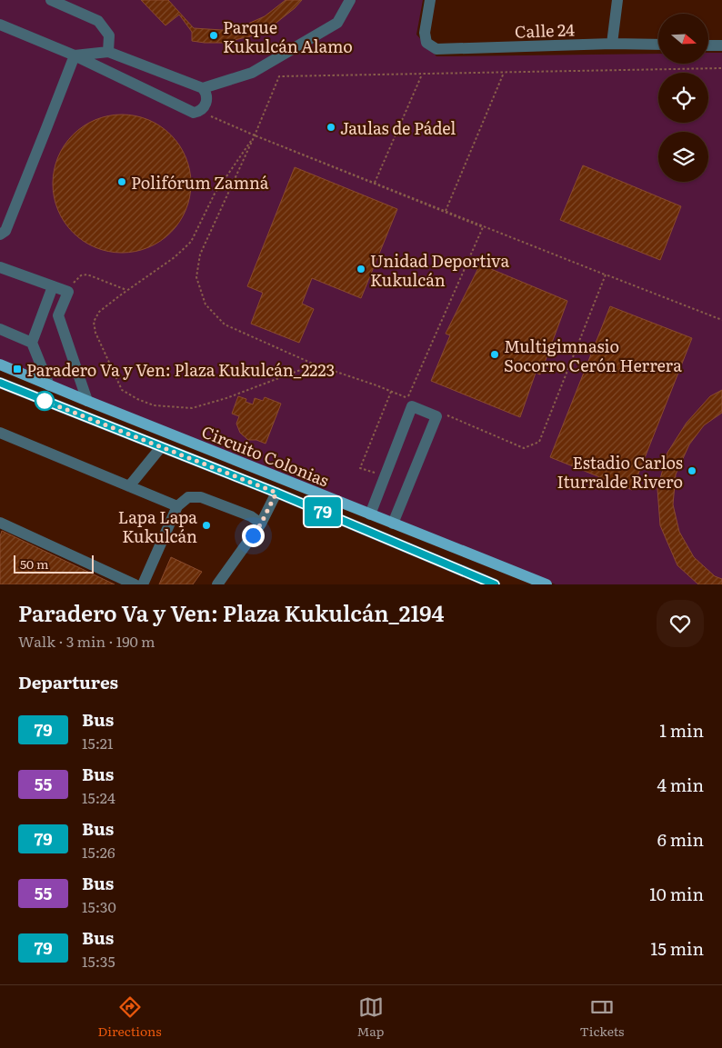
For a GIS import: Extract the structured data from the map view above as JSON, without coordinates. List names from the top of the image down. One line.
{"streets":{"main road":["Circuito Colonias"],"street":["Calle 24"]},"places":{"other":["Parque Kukulcán Alamo","Jaulas de Pádel","Polifórum Zamná","Unidad Deportiva Kukulcán","Multigimnasio Socorro Cerón Herrera","Estadio Carlos Iturralde Rivero","Lapa Lapa Kukulcán"],"transit":["Paradero Va y Ven: Plaza Kukulcán_2223"]},"lines":["bus line 79"],"scale_bar":"50 m","north":"right","page":{"on_map":"79","scale":"50 m","heading":[["Paradero Va y Ven: Plaza Kukulcán_2194","Walk · 3 min · 190 m"],"Departures"],"list":[{"mark":"79","name":"Bus","note":"15:21","value":"1 min"},{"mark":"55","name":"Bus","note":"15:24","value":"4 min"},{"mark":"79","name":"Bus","note":"15:26","value":"6 min"},{"mark":"55","name":"Bus","note":"15:30","value":"10 min"},{"mark":"79","name":"Bus","note":"15:35","value":"15 min"}],"tabs":["Directions","Map","Tickets"]}}
